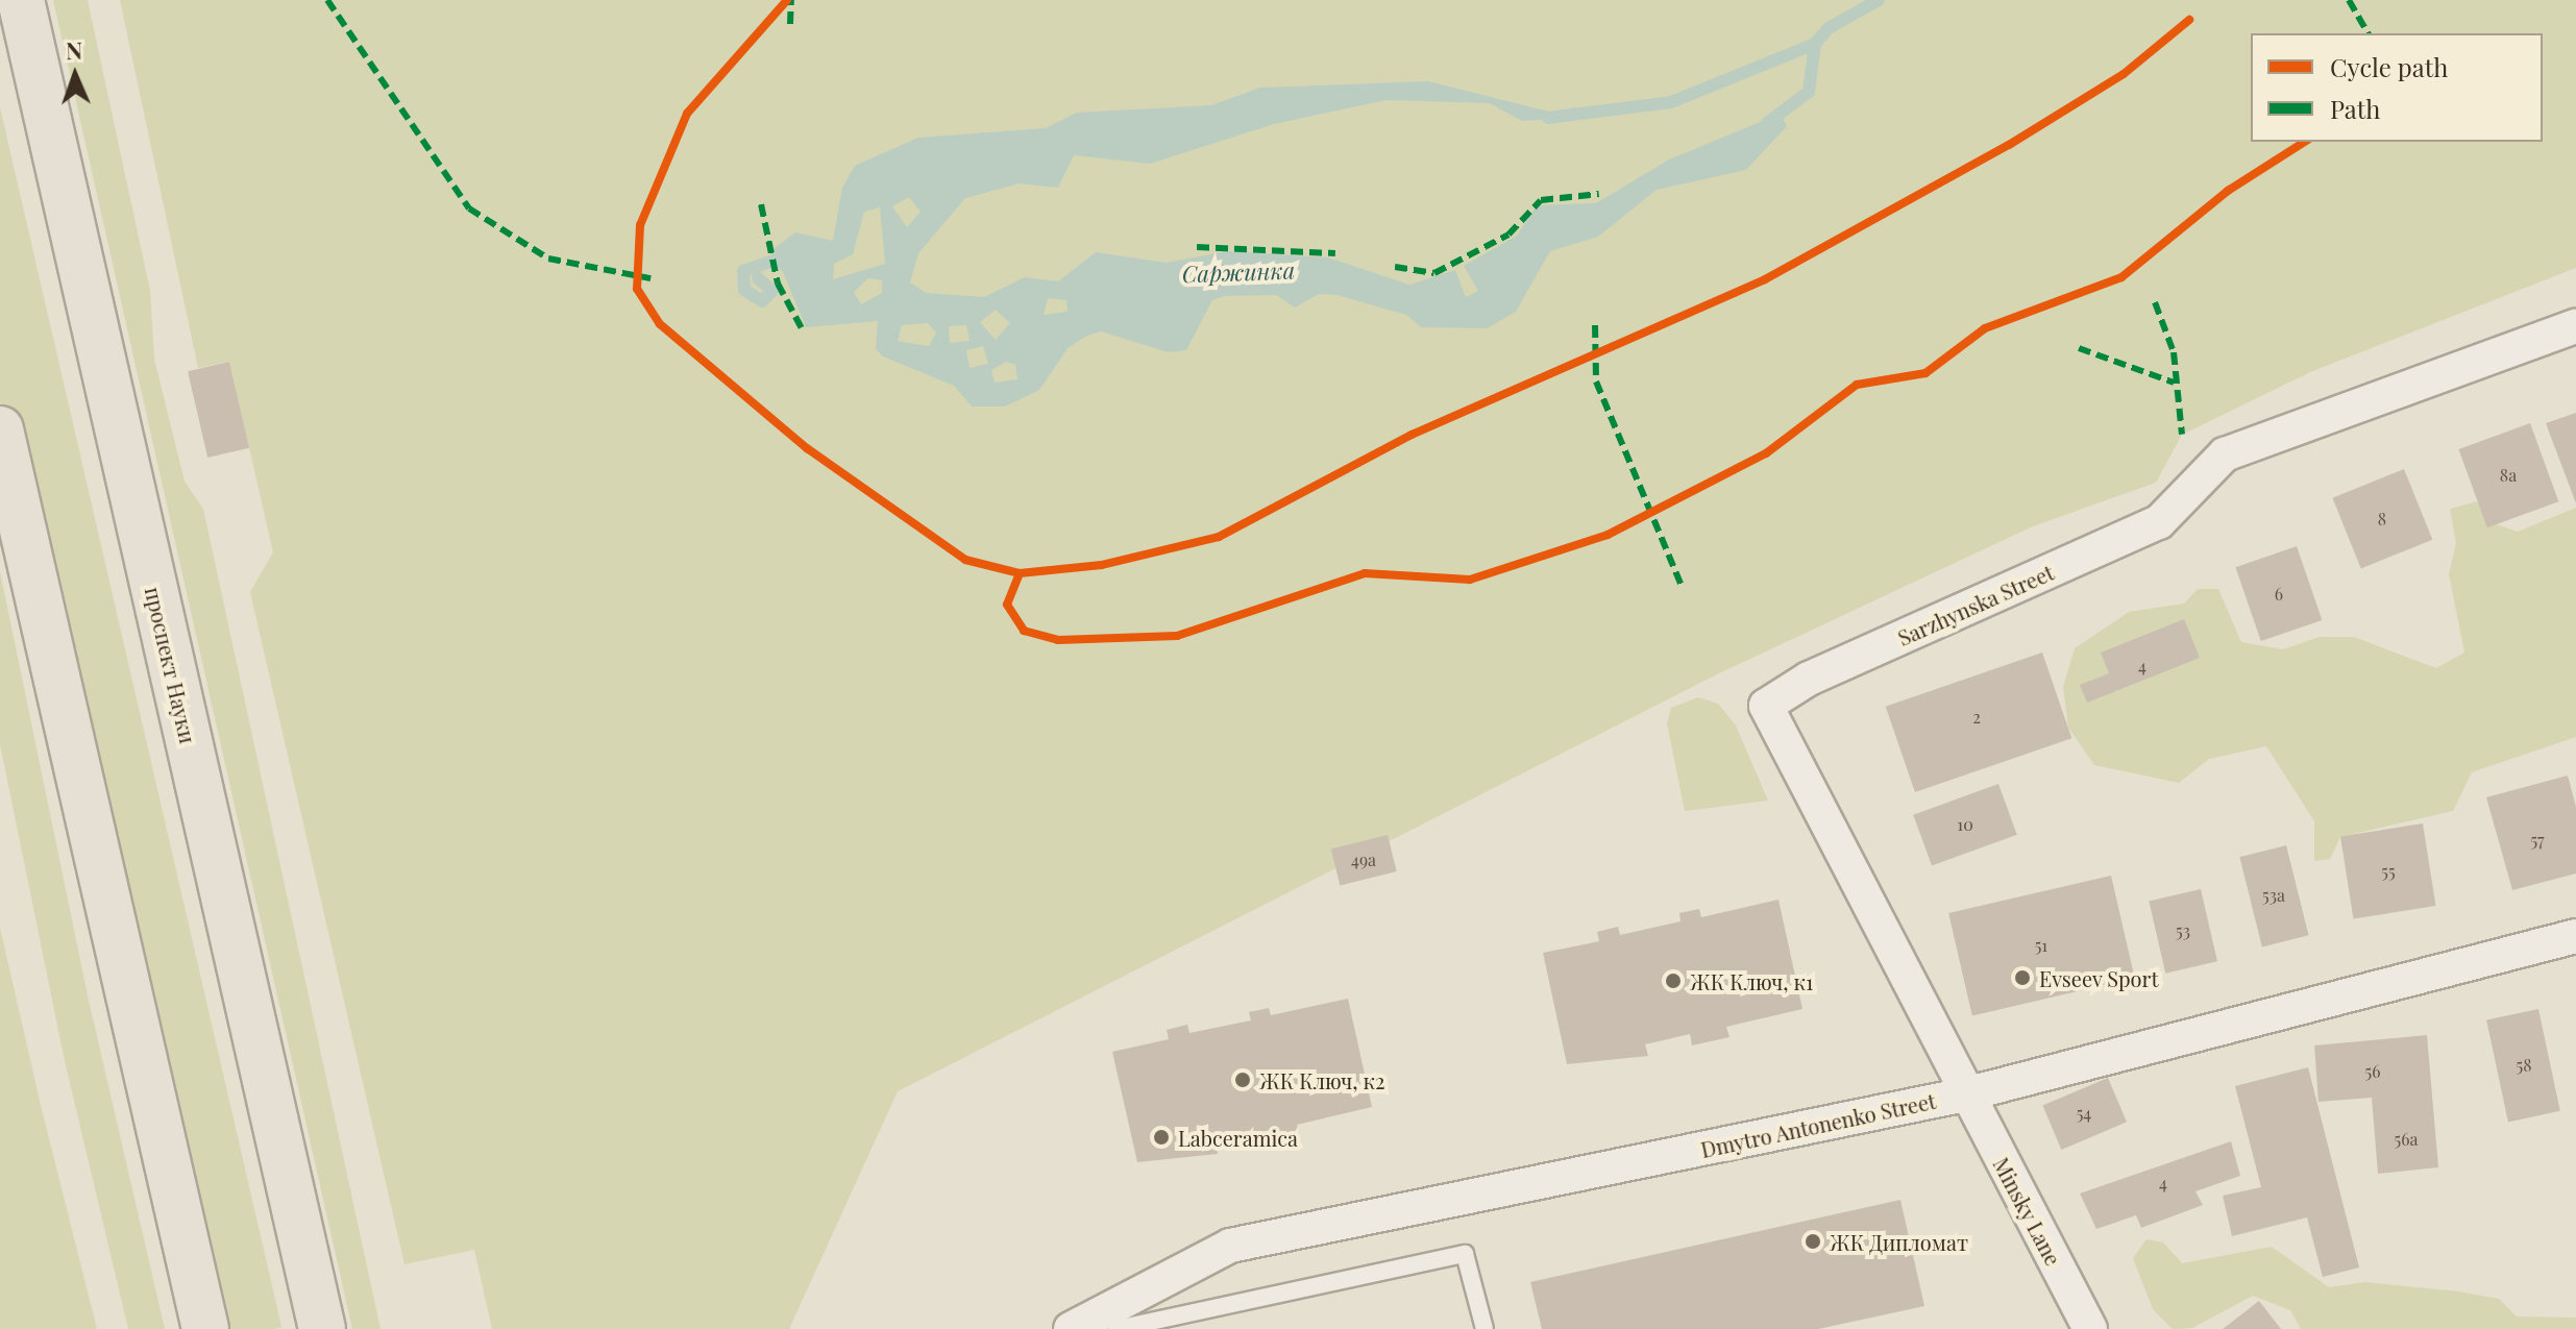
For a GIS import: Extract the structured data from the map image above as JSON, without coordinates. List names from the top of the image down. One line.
{"streets":{"main road":["проспект Науки"],"street":["Sarzhynska Street","Dmytro Antonenko Street","Minsky Lane"]},"crossings":[["Sarzhynska Street","Dmytro Antonenko Street"],["Sarzhynska Street","Minsky Lane"],["Dmytro Antonenko Street","Minsky Lane"]],"water":["Саржинка"],"places":["Evseev Sport","ЖК Ключ, к1","ЖК Ключ, к2","Labceramica","ЖК Дипломат"],"house_numbers":["8а","8","6","4","2","10","57","49а","55","53а","53","51","58","56","54","56а","4"],"legend":["Cycle path","Path"],"north":"top"}
